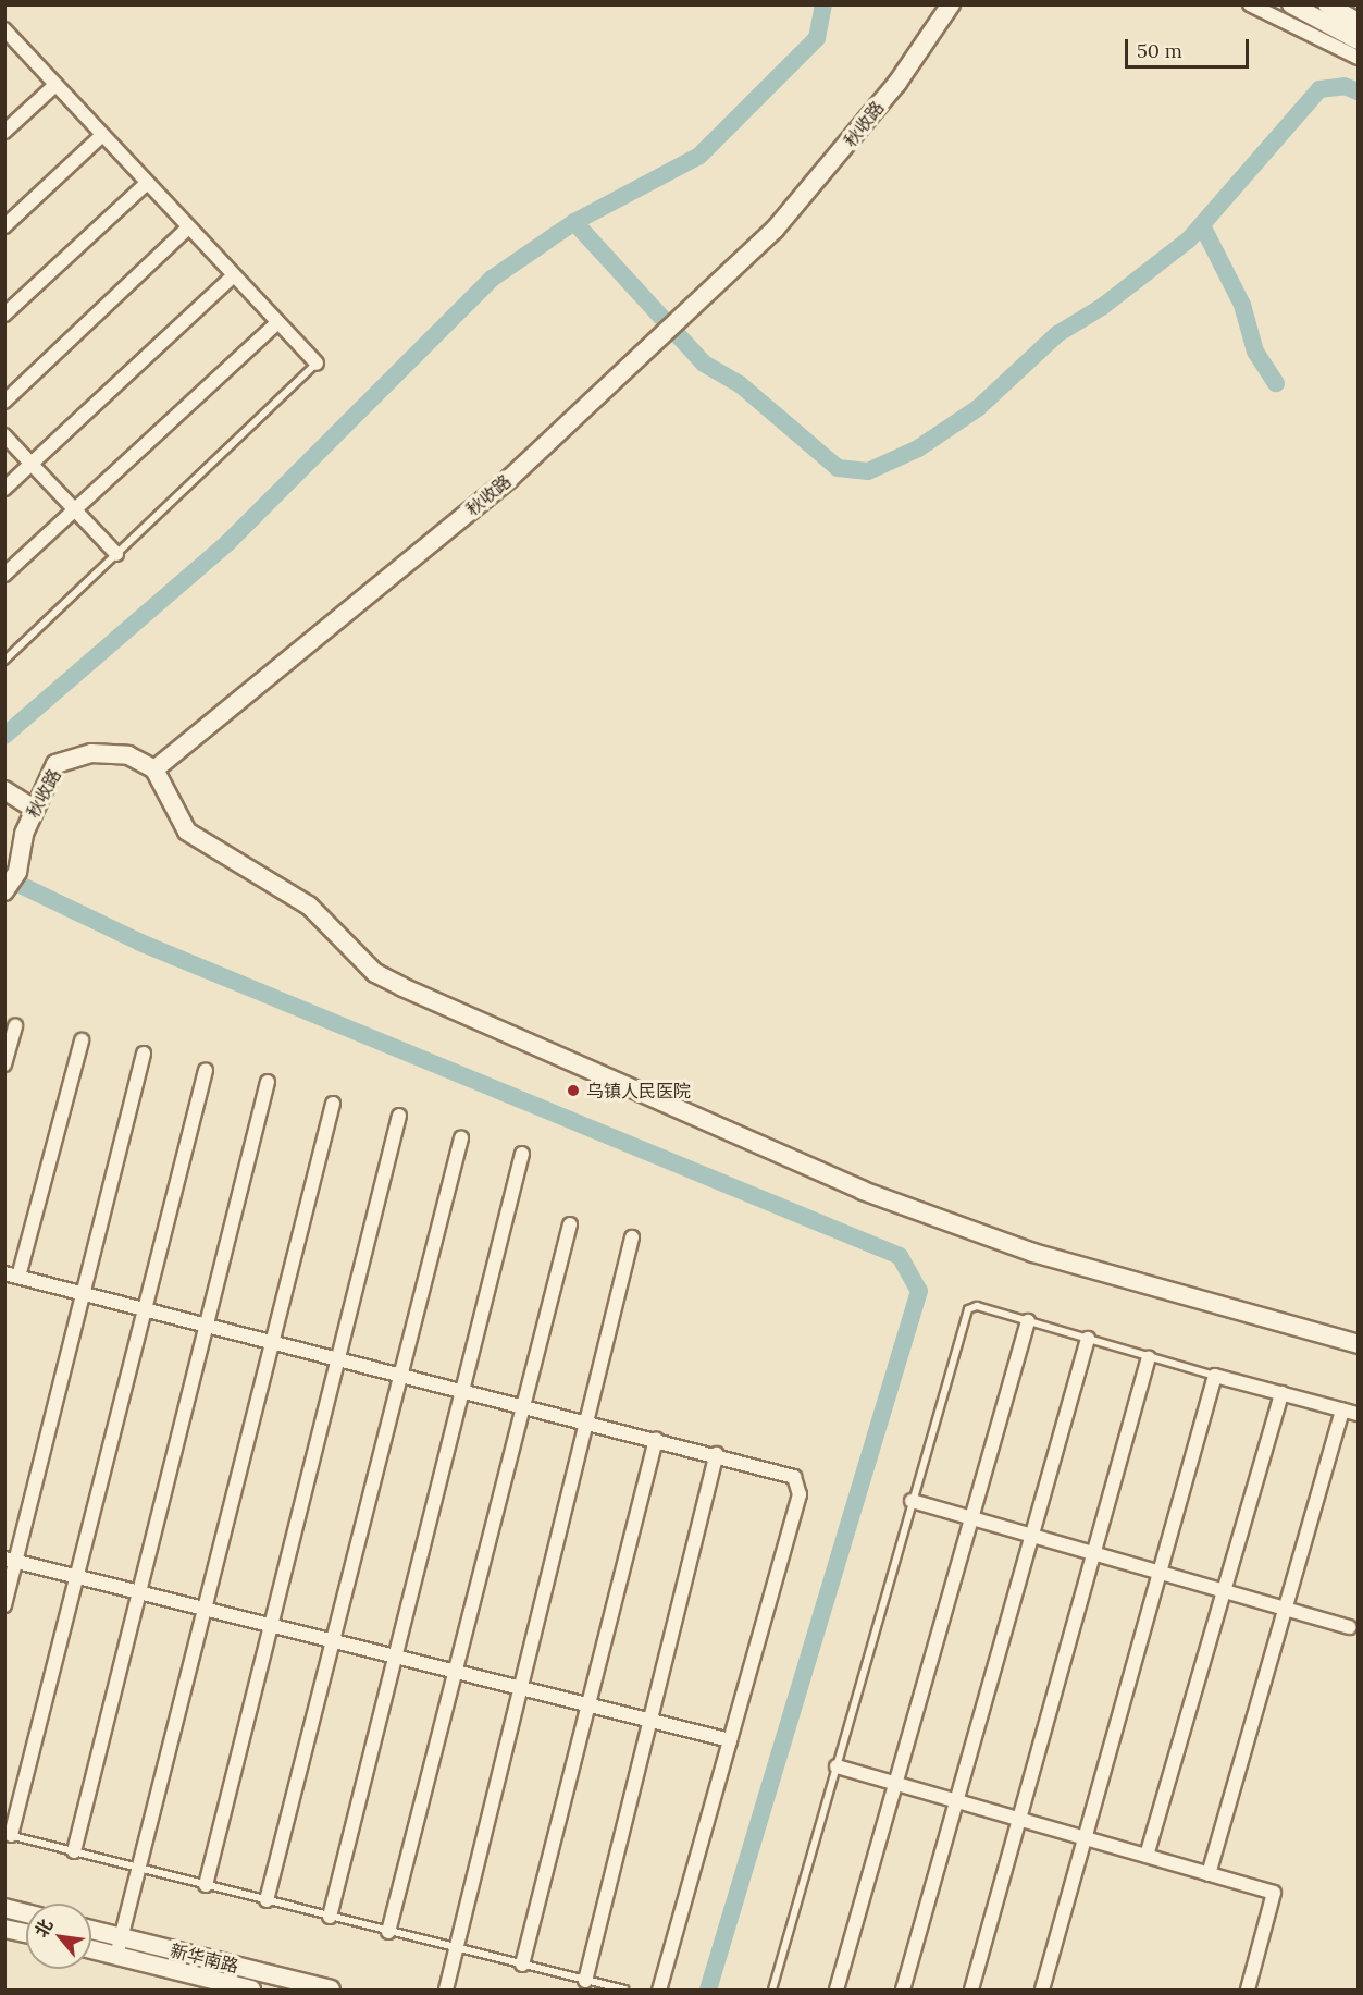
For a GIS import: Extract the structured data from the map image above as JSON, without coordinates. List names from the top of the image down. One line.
{"streets":{"street":["秋收路","新华南路"]},"places":["乌镇人民医院"],"scale_bar":"50 m","north":"top left"}
